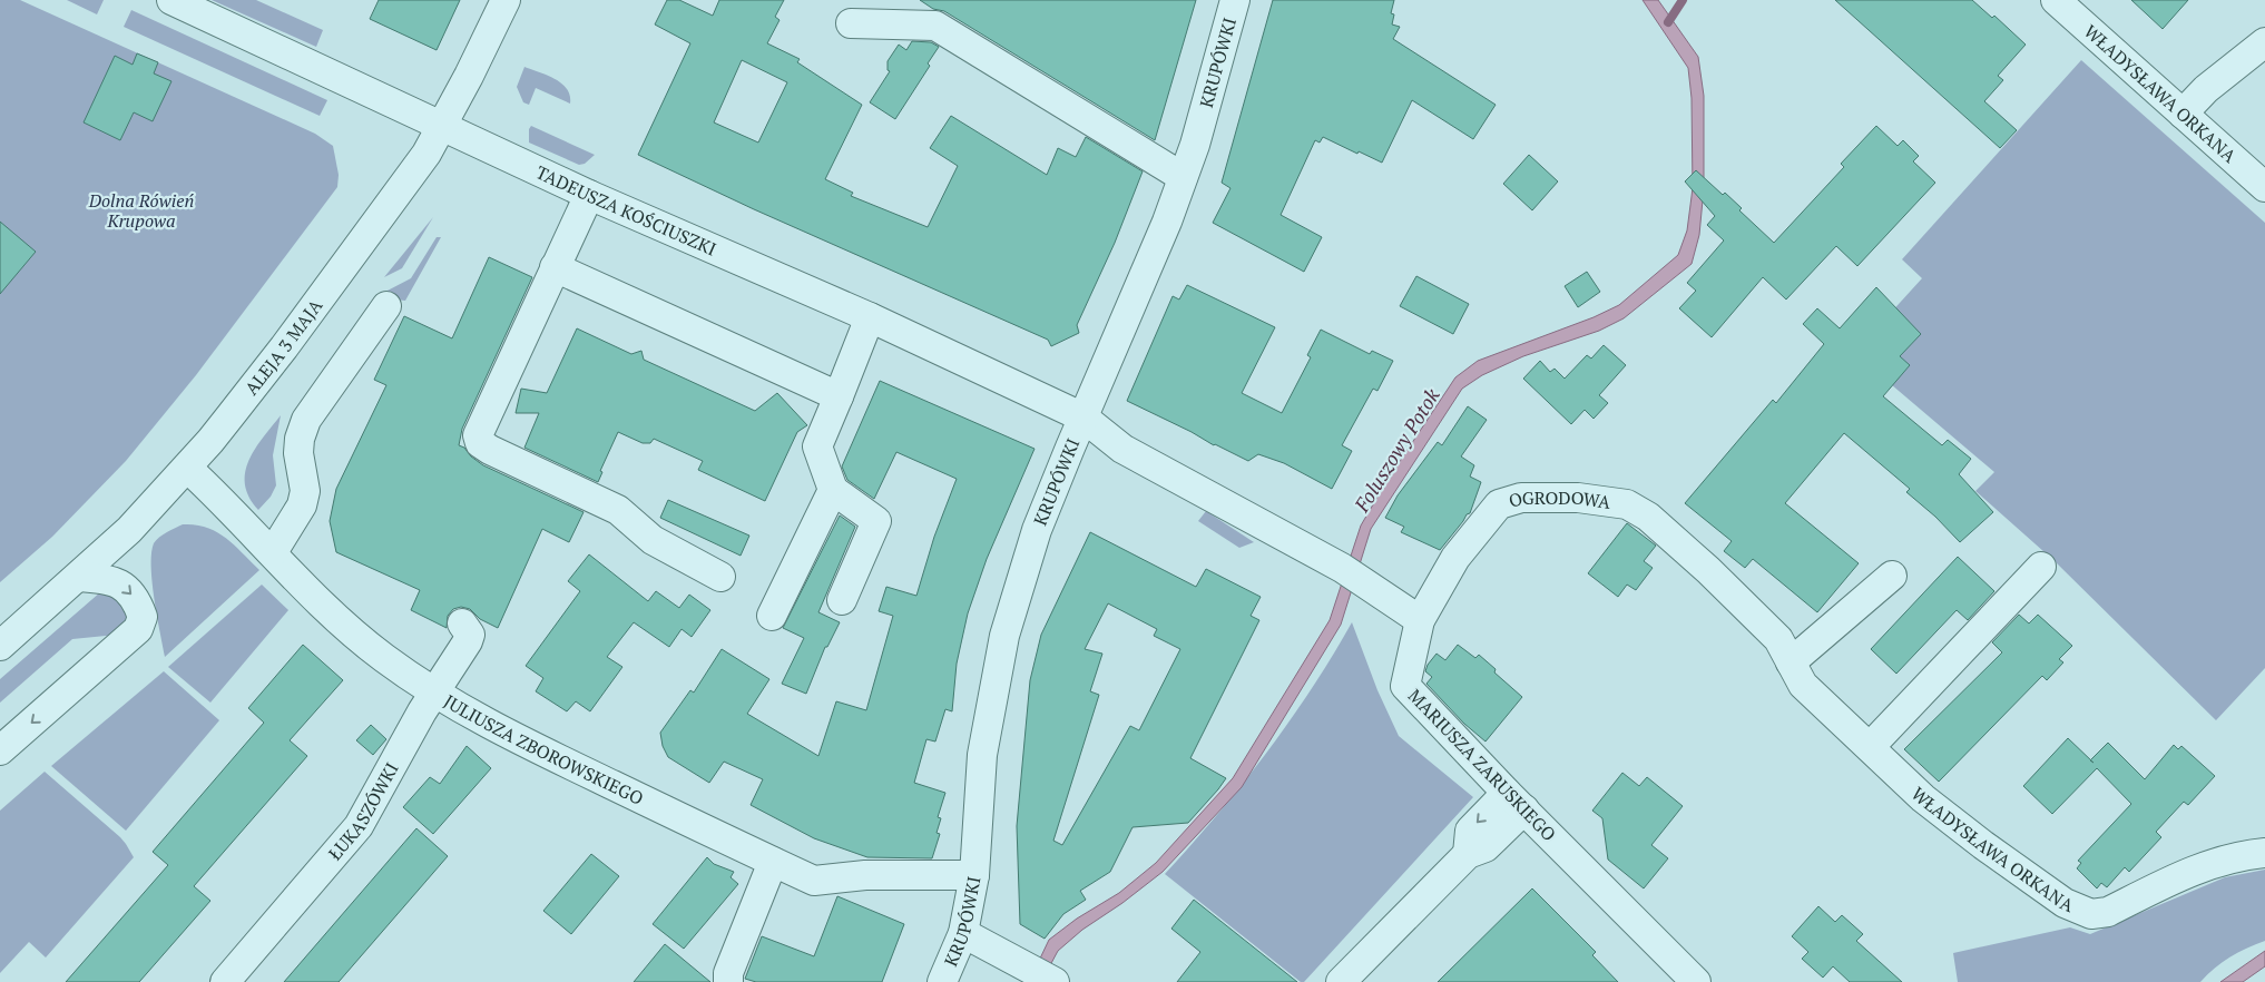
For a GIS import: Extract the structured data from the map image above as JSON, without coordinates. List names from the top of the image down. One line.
{"streets":{"street":["KRUPÓWKI","WŁADYSŁAWA ORKANA","TADEUSZA KOŚCIUSZKI","ALEJA 3 MAJA","OGRODOWA","JULIUSZA ZBOROWSKIEGO","MARIUSZA ZARUSKIEGO","ŁUKASZÓWKI"]},"crossings":[["KRUPÓWKI","TADEUSZA KOŚCIUSZKI"],["KRUPÓWKI","JULIUSZA ZBOROWSKIEGO"],["WŁADYSŁAWA ORKANA","OGRODOWA"],["TADEUSZA KOŚCIUSZKI","ALEJA 3 MAJA"],["ALEJA 3 MAJA","JULIUSZA ZBOROWSKIEGO"],["OGRODOWA","MARIUSZA ZARUSKIEGO"],["JULIUSZA ZBOROWSKIEGO","ŁUKASZÓWKI"]],"water":["Foluszowy Potok"],"parks":["Dolna Rówień Krupowa"]}
